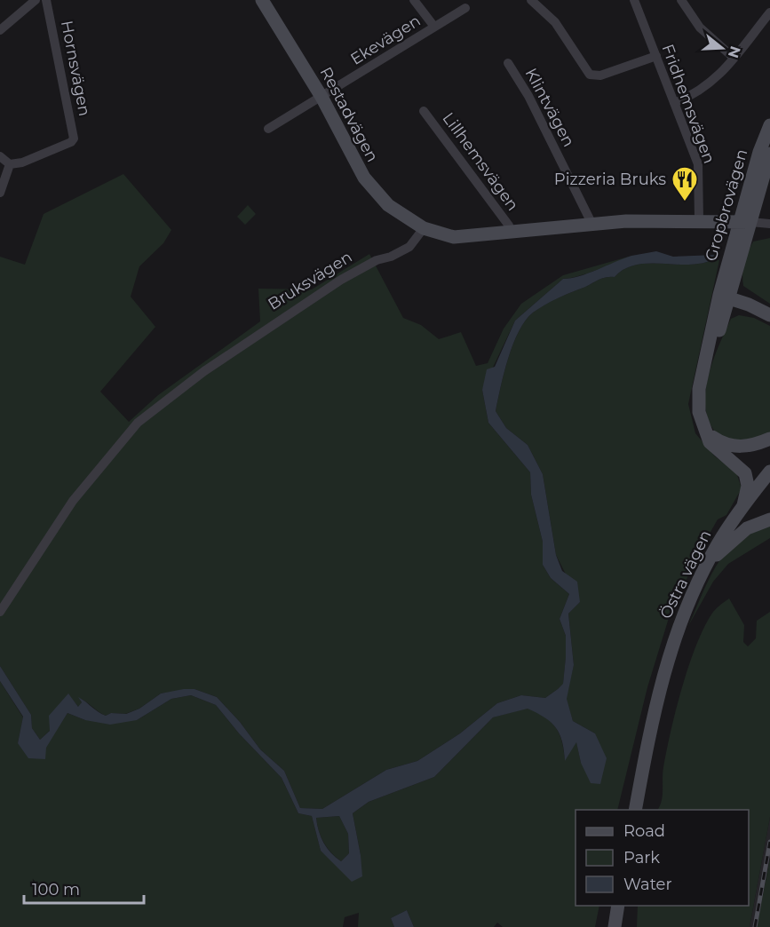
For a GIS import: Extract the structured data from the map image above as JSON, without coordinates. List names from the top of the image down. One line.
{"streets":{"street":["Ekevägen","Hornsvägen","Fridhemsvägen","Klintvägen","Restadvägen","Lillhemsvägen","Gropbrovägen","Bruksvägen","Östra vägen"]},"crossings":[["Ekevägen","Restadvägen"],["Restadvägen","Bruksvägen"]],"places":{"restaurant":["Pizzeria Bruks"]},"legend":["Road","Park","Water"],"scale_bar":"100 m","north":"right"}
